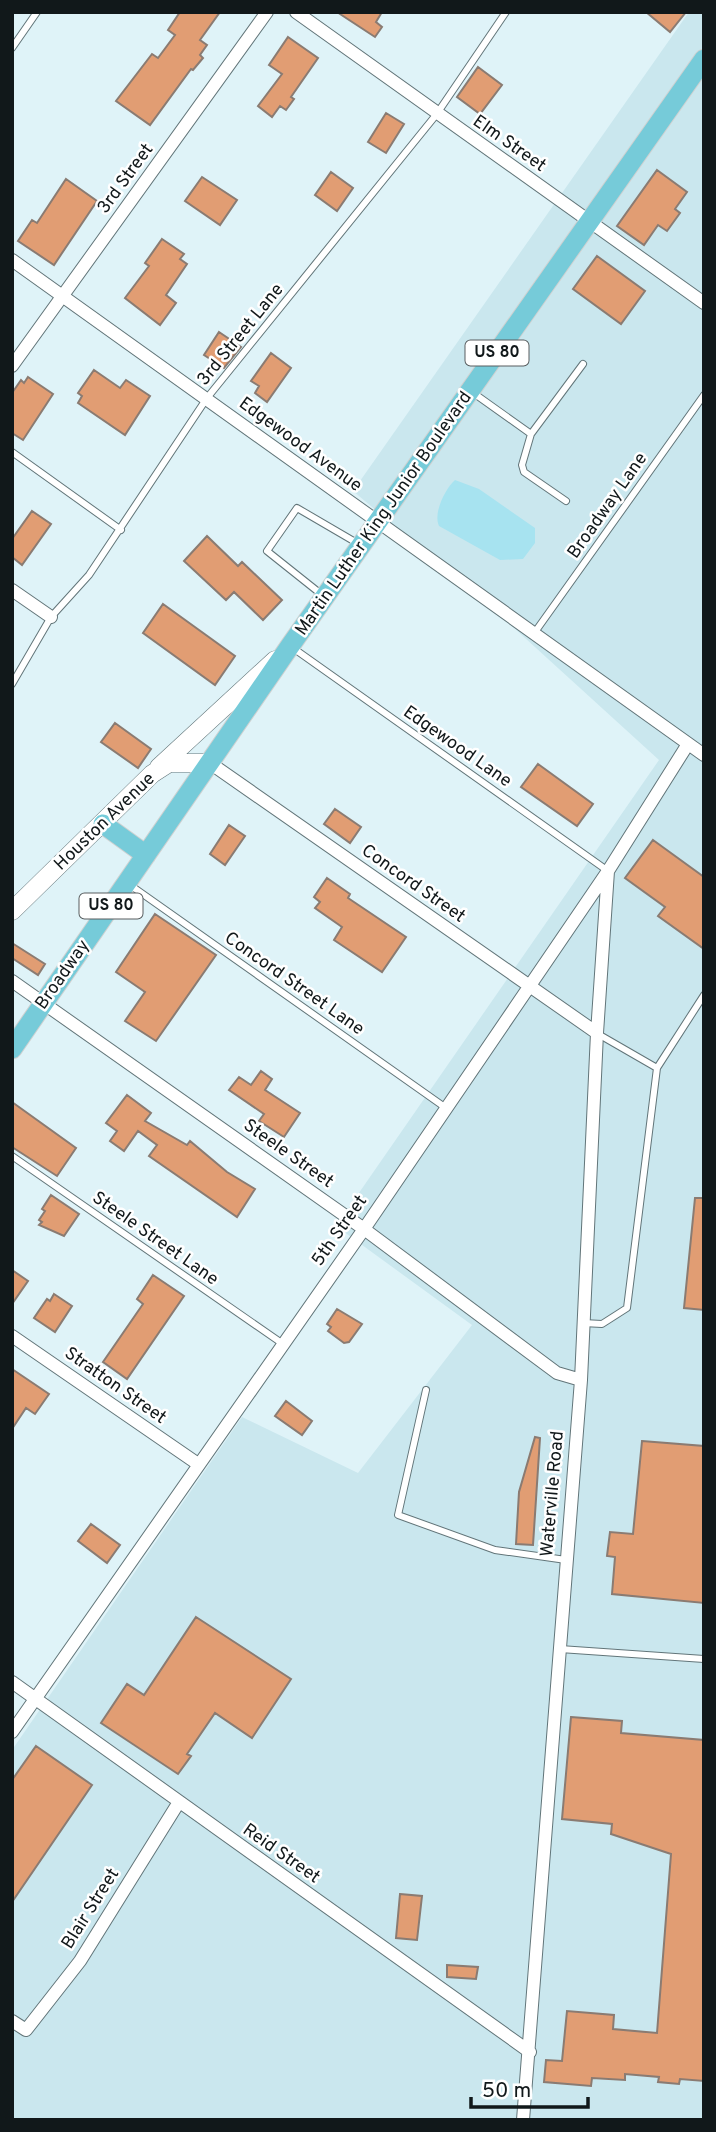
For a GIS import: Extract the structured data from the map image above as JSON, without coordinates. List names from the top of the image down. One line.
{"streets":{"main road":["US 80","Martin Luther King Junior Boulevard","Broadway"],"street":["Elm Street","3rd Street","Edgewood Avenue","Houston Avenue","Concord Street","Steele Street","5th Street","Stratton Street","Waterville Road","Reid Street","Blair Street"],"lane":["3rd Street Lane","Broadway Lane","Edgewood Lane","Concord Street Lane","Steele Street Lane"]},"crossings":[["Elm Street","3rd Street Lane"],["Elm Street","Martin Luther King Junior Boulevard"],["3rd Street","Edgewood Avenue"],["3rd Street Lane","Edgewood Avenue"],["Edgewood Avenue","Broadway Lane"],["Edgewood Avenue","Martin Luther King Junior Boulevard"],["Edgewood Avenue","5th Street"],["Martin Luther King Junior Boulevard","Edgewood Lane"],["Martin Luther King Junior Boulevard","Houston Avenue"],["Martin Luther King Junior Boulevard","Concord Street"],["Martin Luther King Junior Boulevard","Broadway"],["Edgewood Lane","5th Street"],["Edgewood Lane","Waterville Road"],["Houston Avenue","Concord Street"],["Houston Avenue","Broadway"],["Concord Street","Broadway"],["Concord Street","5th Street"],["Concord Street","Waterville Road"],["Broadway","Concord Street Lane"],["Broadway","Steele Street"],["Concord Street Lane","5th Street"],["Steele Street","5th Street"],["Steele Street","Waterville Road"],["5th Street","Steele Street Lane"],["5th Street","Stratton Street"],["5th Street","Waterville Road"],["5th Street","Reid Street"],["Waterville Road","Reid Street"],["Reid Street","Blair Street"]],"scale_bar":"50 m"}
